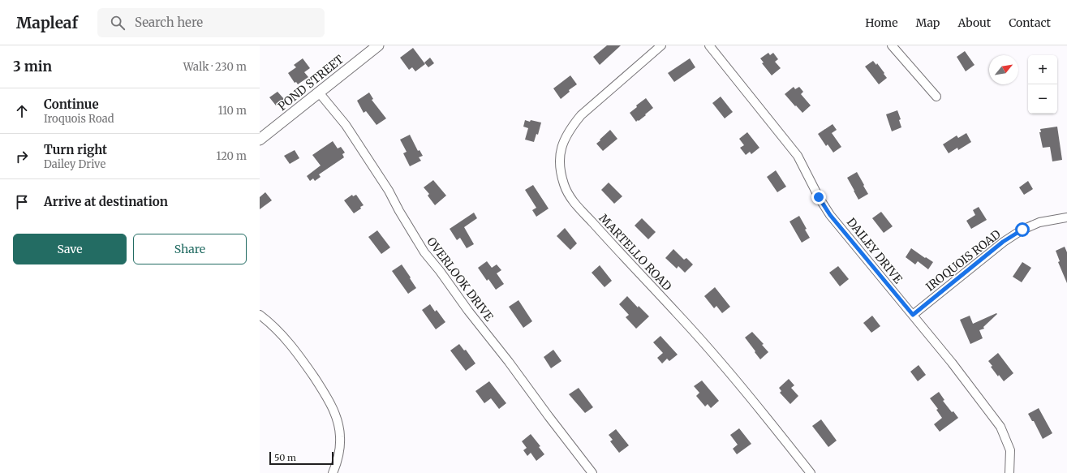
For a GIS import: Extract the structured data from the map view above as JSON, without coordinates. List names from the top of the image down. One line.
{"streets":{"main road":["POND STREET"],"street":["DAILEY DRIVE","MARTELLO ROAD","IROQUOIS ROAD","OVERLOOK DRIVE"]},"crossings":[["POND STREET","OVERLOOK DRIVE"],["DAILEY DRIVE","IROQUOIS ROAD"]],"scale_bar":"50 m","north":"top right","page":{"header":"Mapleaf","search":"Search here","nav":["Home","Map","About","Contact"],"heading":["3 min","Walk · 230 m"],"map_buttons":["+","−"],"list":[["Continue","Iroquois Road","110 m"],["Turn right","Dailey Drive","120 m"],"Arrive at destination"],"buttons":["Save","Share"],"scale":"50 m"}}
